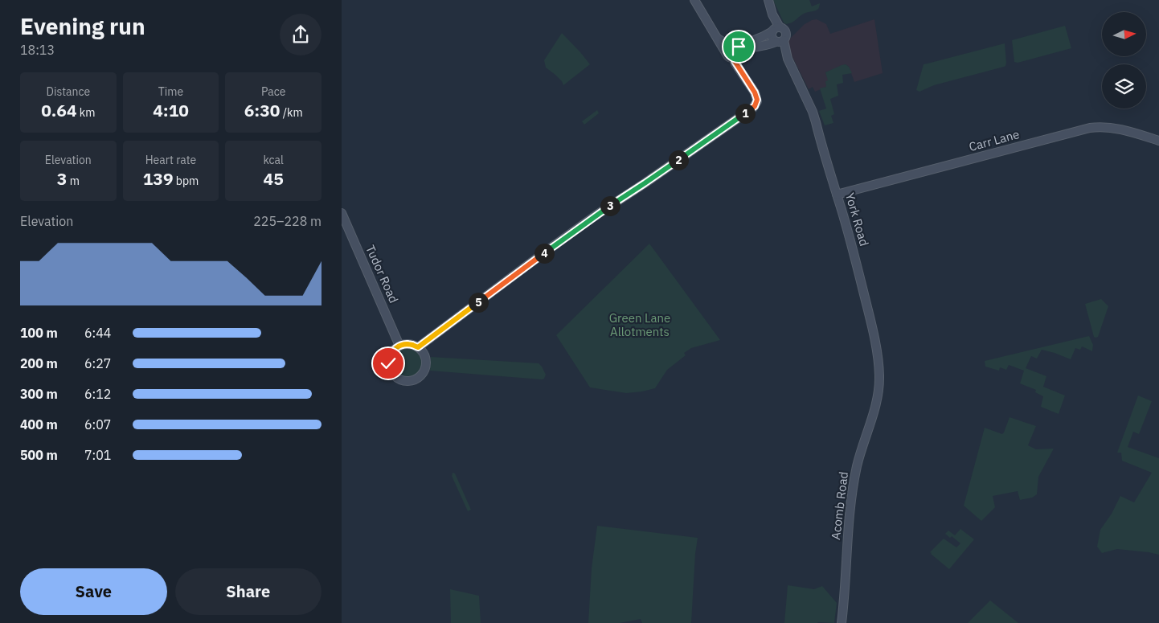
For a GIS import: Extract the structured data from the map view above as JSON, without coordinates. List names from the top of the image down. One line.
{"streets":{"street":["Carr Lane","York Road","Tudor Road","Acomb Road"]},"crossings":[["Carr Lane","York Road"],["York Road","Acomb Road"]],"parks":["Green Lane Allotments"],"north":"right","page":{"heading":["Evening run","18:13"],"stats":[["Distance","0.64 km"],["Time","4:10"],["Pace","6:30 /km"],["Elevation","3 m"],["Heart rate","139 bpm"],["kcal","45"]],"pins":["1","2","3","4","5"],"chart":["Elevation","225–228 m"],"list":[{"name":"100 m","note":"6:44"},{"name":"200 m","note":"6:27"},{"name":"300 m","note":"6:12"},{"name":"400 m","note":"6:07"},{"name":"500 m","note":"7:01"}],"buttons":["Save","Share"]}}
